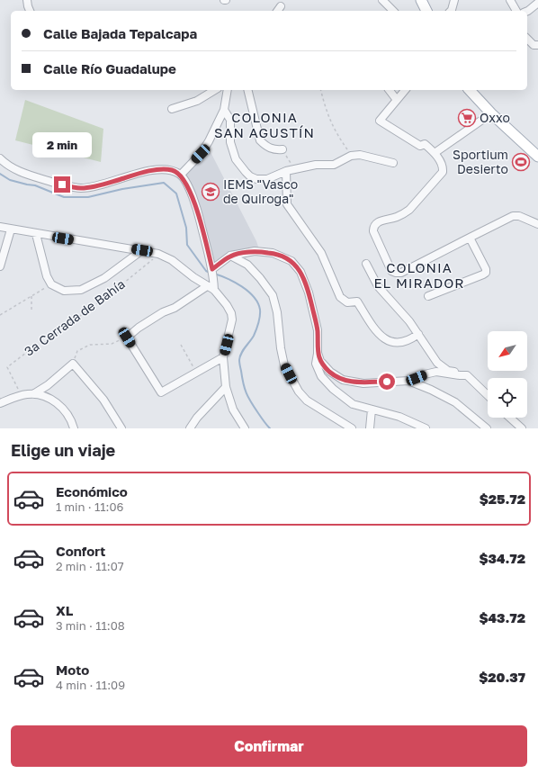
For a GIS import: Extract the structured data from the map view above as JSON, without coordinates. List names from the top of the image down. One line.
{"streets":{"path":["3ª Cerrada de Bahía"]},"districts":["COLONIA SAN AGUSTÍN","COLONIA EL MIRADOR"],"places":{"supermarket":["Oxxo"],"sports":["Sportium Desierto"],"school or university":["IEMS \"Vasco de Quiroga\""]},"north":"bottom left","page":{"banner":["Calle Bajada Tepalcapa","Calle Río Guadalupe"],"bubble":"2 min","heading":"Elige un viaje","list":[{"name":"Económico","note":"1 min · 11:06","value":"$25.72"},{"name":"Confort","note":"2 min · 11:07","value":"$34.72"},{"name":"XL","note":"3 min · 11:08","value":"$43.72"},{"name":"Moto","note":"4 min · 11:09","value":"$20.37"}],"buttons":"Confirmar"}}
